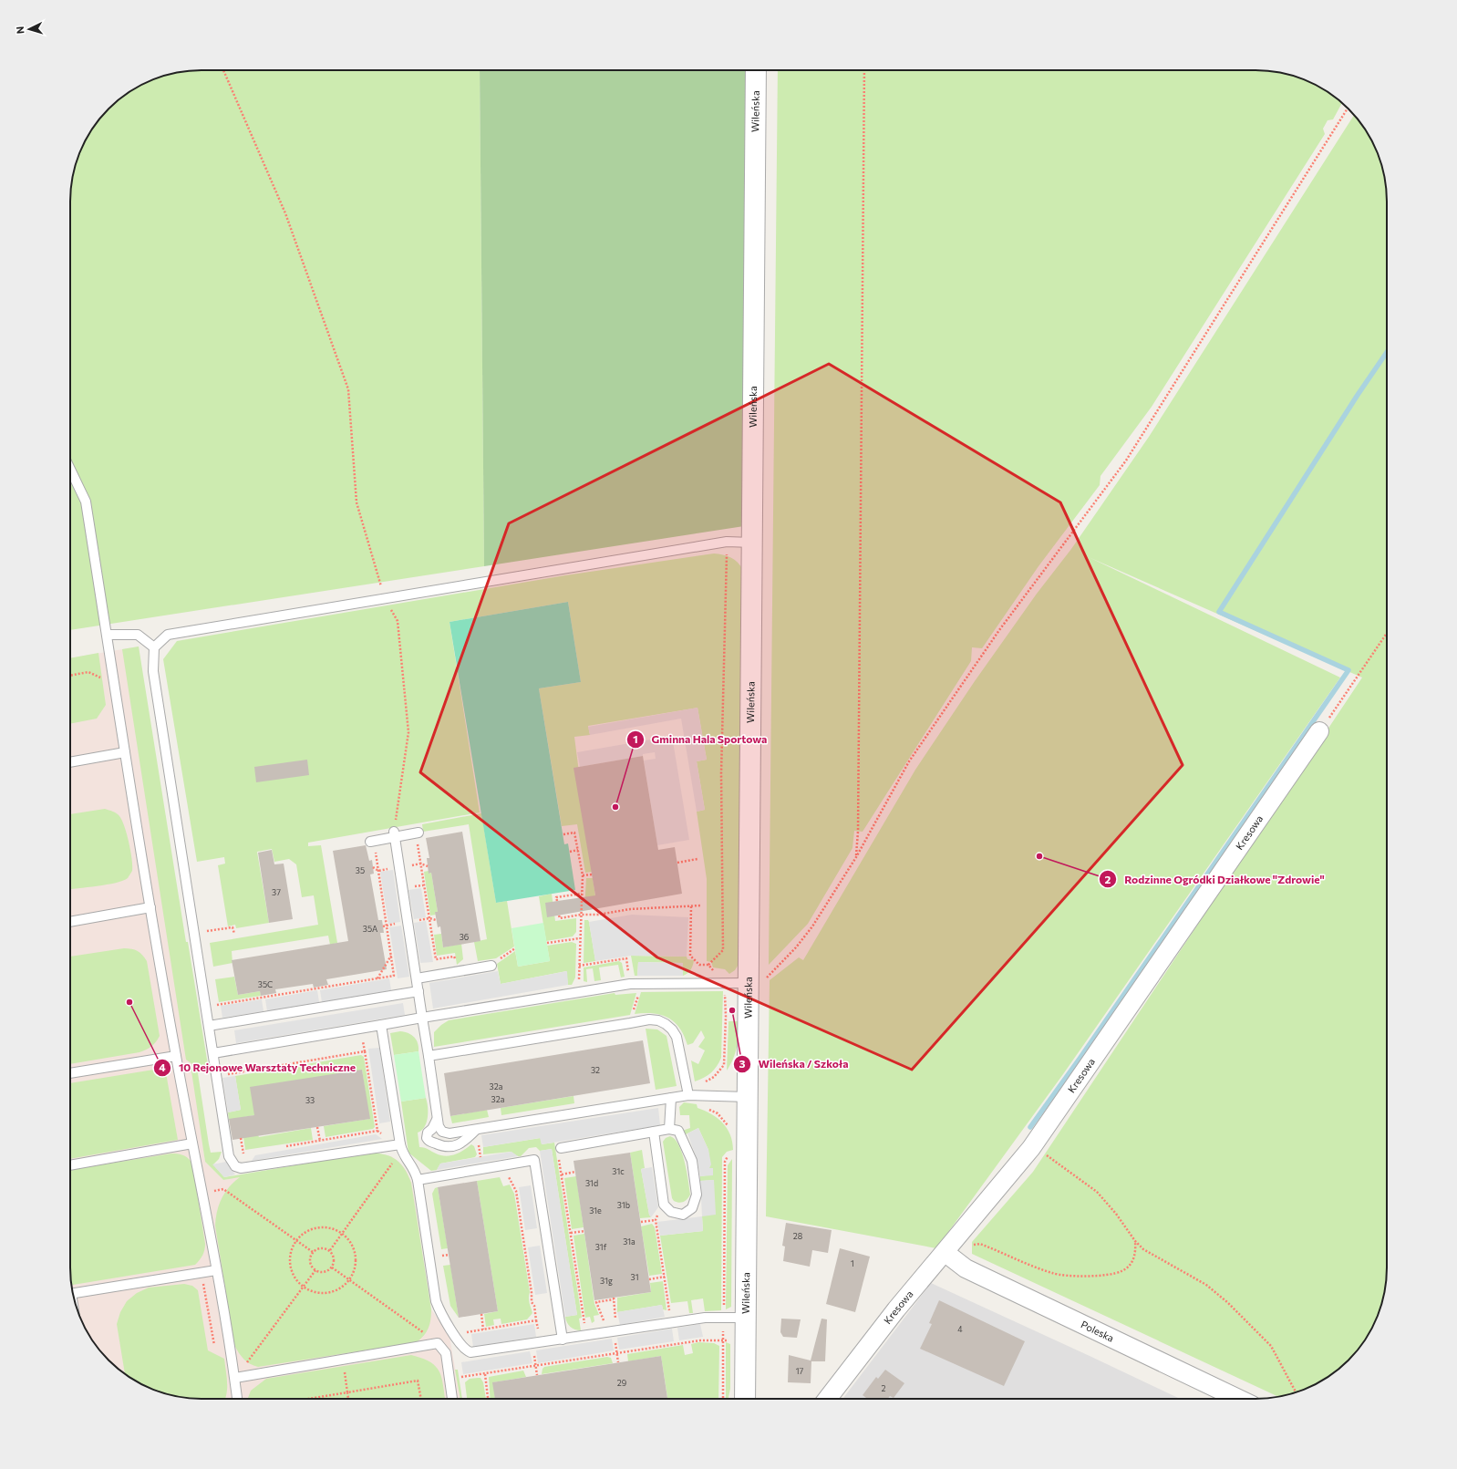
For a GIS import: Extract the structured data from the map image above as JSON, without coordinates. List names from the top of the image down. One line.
{"streets":{"street":["Wileńska","Kresowa","Poleska"]},"crossings":[["Kresowa","Poleska"]],"places":["Gminna Hala Sportowa","Rodzinne Ogródki Działkowe \"Zdrowie\"","10 Rejonowe Warsztaty Techniczne","Wileńska / Szkoła"],"house_numbers":["35","37","35A","36","35C","32","32a","32a","33","31c","31d","31b","31e","28","31a","31f","1","31","31g","4","17","29","2"],"north":"left"}
